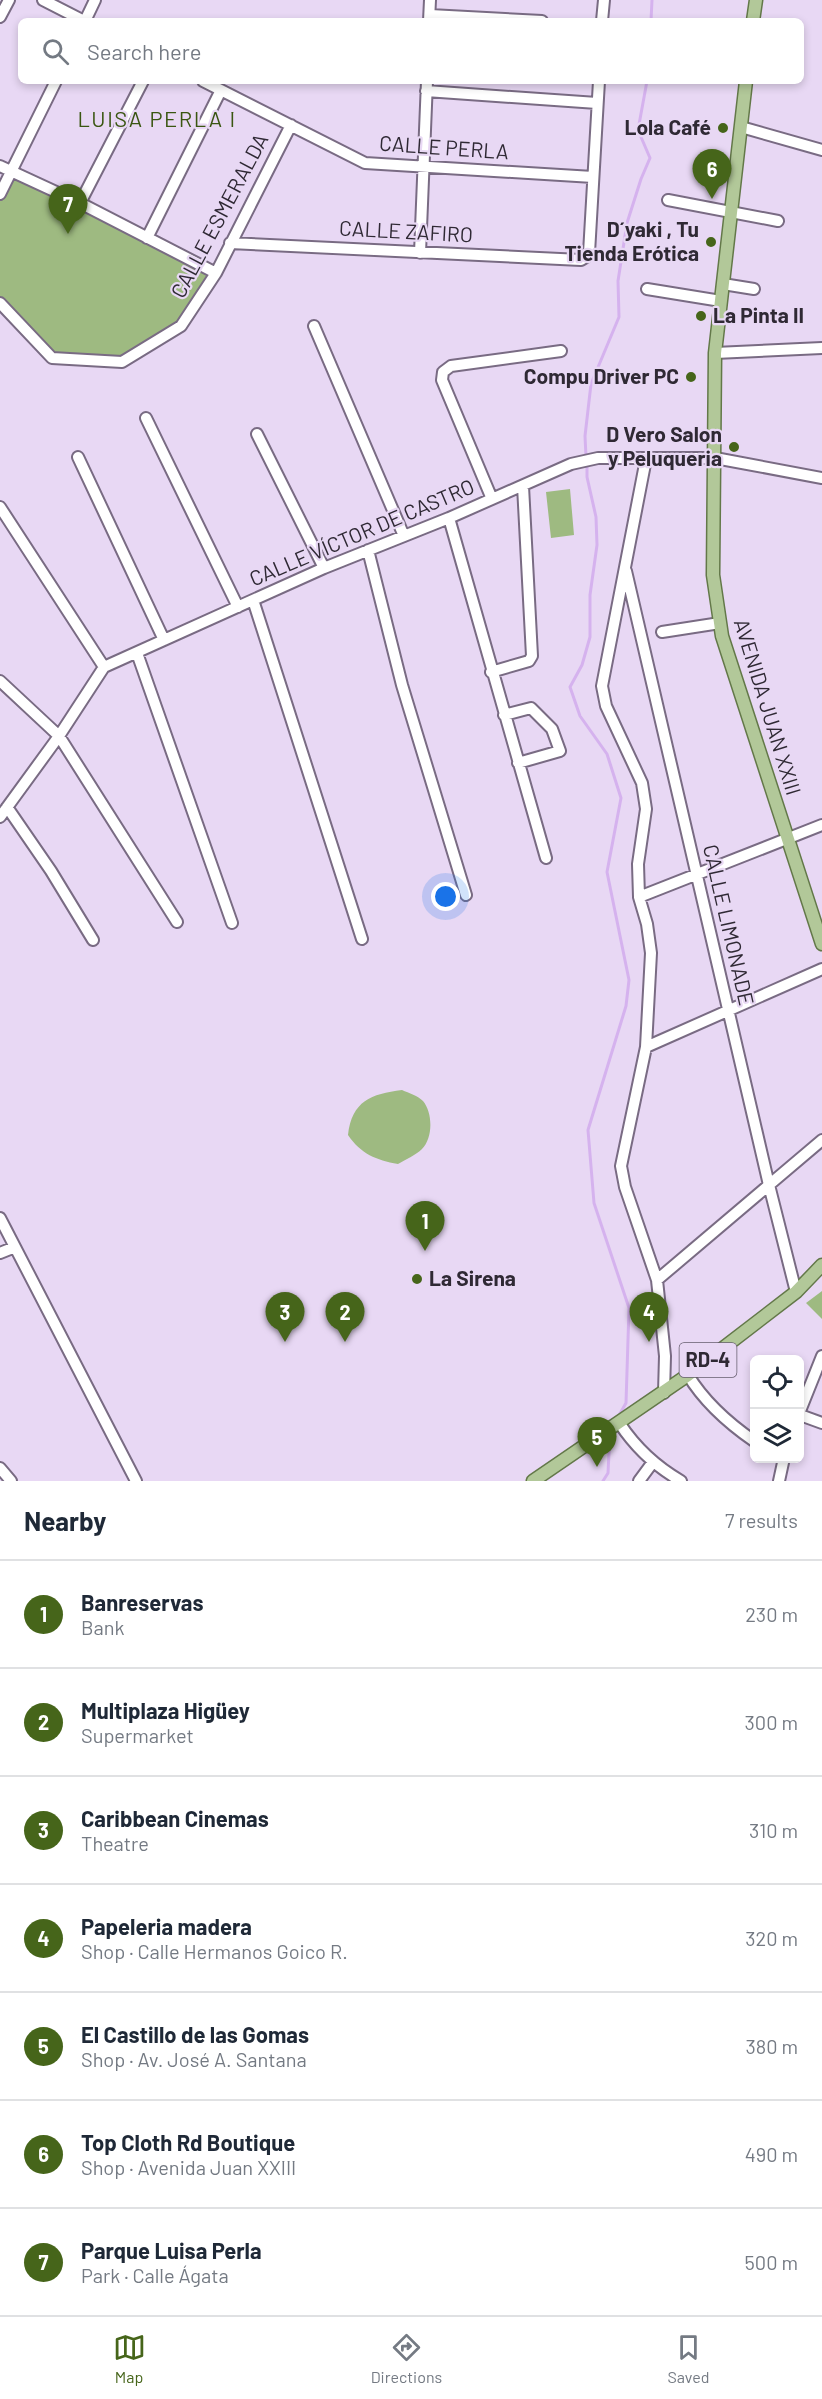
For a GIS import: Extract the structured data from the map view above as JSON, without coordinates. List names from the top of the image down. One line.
{"streets":{"main road":["AVENIDA JUAN XXIII","RD-4"],"street":["CALLE PERLA","CALLE ESMERALDA","CALLE ZAFIRO","CALLE VÍCTOR DE CASTRO","CALLE LIMONADE"]},"crossings":[["CALLE PERLA","CALLE ESMERALDA"],["CALLE PERLA","CALLE ZAFIRO"],["CALLE ESMERALDA","CALLE ZAFIRO"],["CALLE VÍCTOR DE CASTRO","AVENIDA JUAN XXIII"],["CALLE LIMONADE","RD-4"]],"districts":["LUISA PERLA I"],"places":["Lola Café","D´yaki , Tu Tienda Erótica","La Pinta II","Compu Driver PC","D Vero Salon y Peluqueria","La Sirena"],"page":{"search":"Search here","pins":["6","7","1","2","3","4","5"],"heading":["Nearby","7 results"],"list":[{"mark":"1","name":"Banreservas","note":"Bank","value":"230 m"},{"mark":"2","name":"Multiplaza Higüey","note":"Supermarket","value":"300 m"},{"mark":"3","name":"Caribbean Cinemas","note":"Theatre","value":"310 m"},{"mark":"4","name":"Papeleria madera","note":"Shop · Calle Hermanos Goico R.","value":"320 m"},{"mark":"5","name":"El Castillo de las Gomas","note":"Shop · Av. José A. Santana","value":"380 m"},{"mark":"6","name":"Top Cloth Rd Boutique","note":"Shop · Avenida Juan XXIII","value":"490 m"},{"mark":"7","name":"Parque Luisa Perla","note":"Park · Calle Ágata","value":"500 m"}],"nav":["Map","Directions","Saved"]}}
